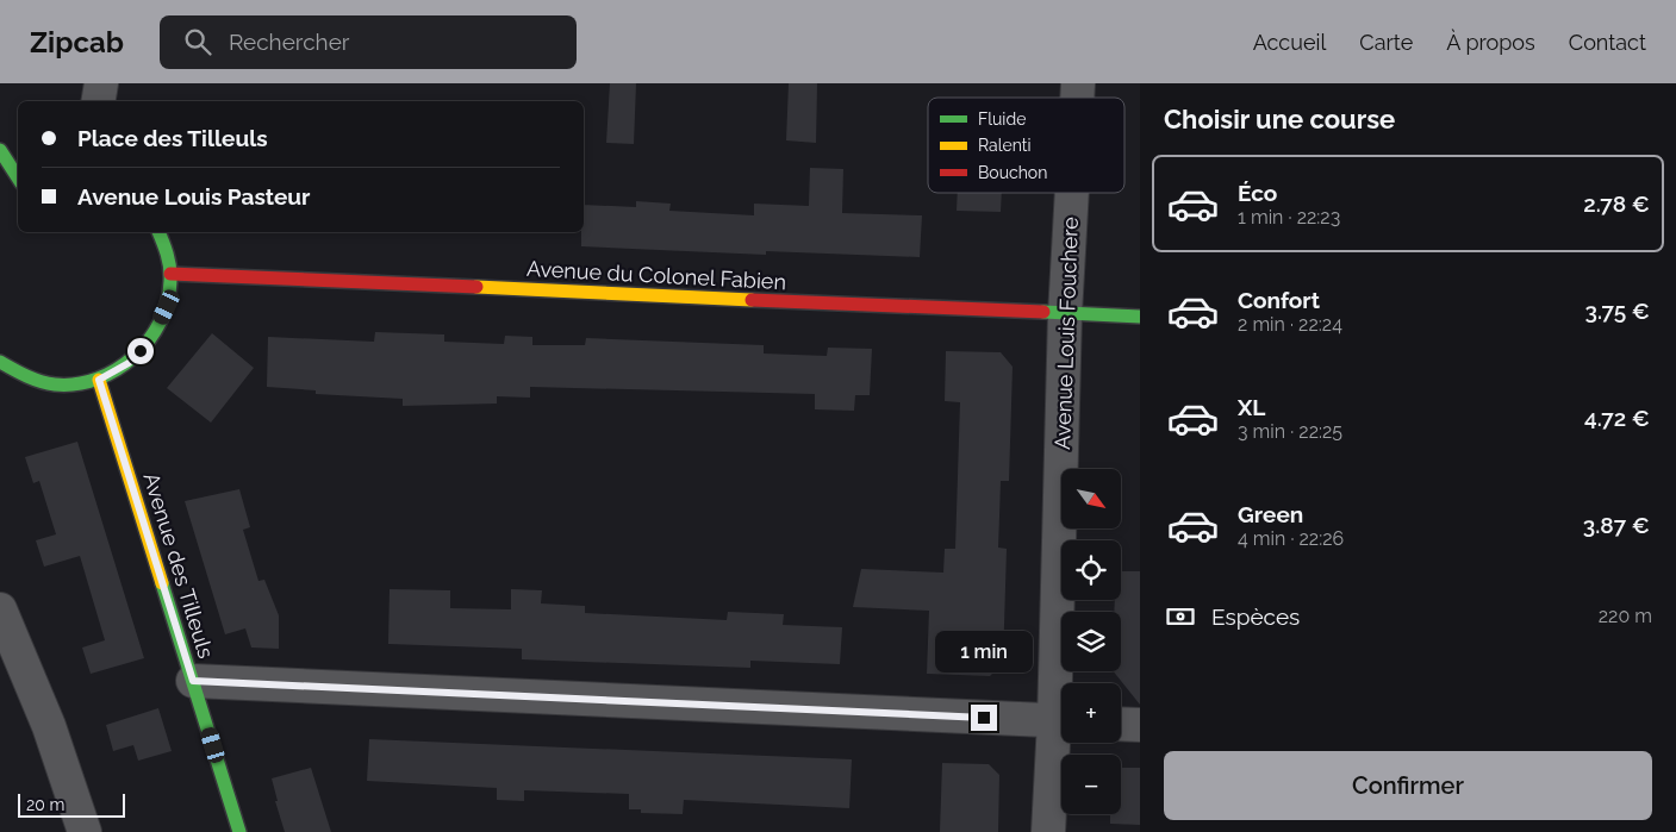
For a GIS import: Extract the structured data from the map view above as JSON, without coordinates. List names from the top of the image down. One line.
{"streets":{"street":["Avenue du Colonel Fabien","Avenue Louis Fouchere","Avenue des Tilleuls"]},"crossings":[["Avenue du Colonel Fabien","Avenue Louis Fouchere"]],"legend":["Fluide","Ralenti","Bouchon"],"scale_bar":"20 m","north":"bottom right","page":{"header":"Zipcab","search":"Rechercher","nav":["Accueil","Carte","À propos","Contact"],"heading":"Choisir une course","banner":["Place des Tilleuls","Avenue Louis Pasteur"],"list":[{"name":"Éco","note":"1 min · 22:23","value":"2.78 €"},{"name":"Confort","note":"2 min · 22:24","value":"3.75 €"},{"name":"XL","note":"3 min · 22:25","value":"4.72 €"},{"name":"Green","note":"4 min · 22:26","value":"3.87 €"}],"map_buttons":["+","−"],"pay":["Espèces","220 m"],"bubble":"1 min","buttons":"Confirmer","scale":"20 m"}}
